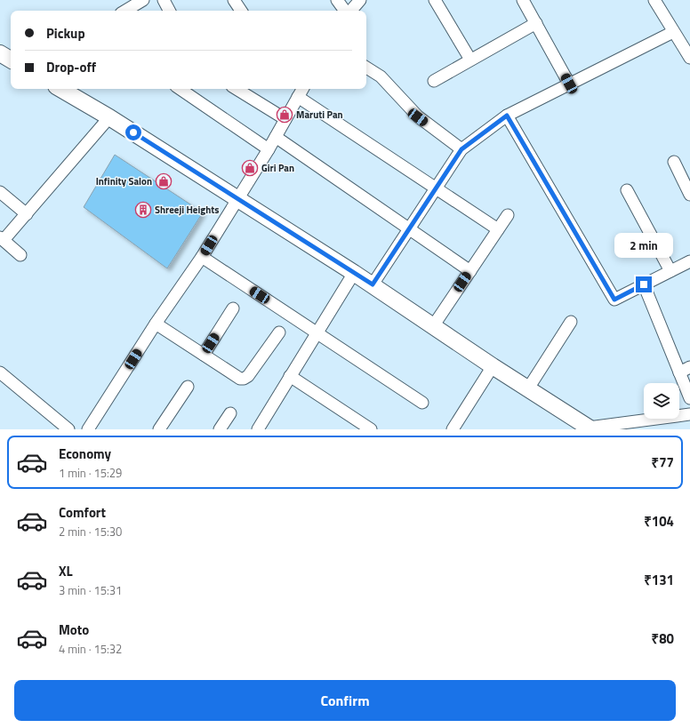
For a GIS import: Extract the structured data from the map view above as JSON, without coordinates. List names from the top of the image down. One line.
{"places":{"shop":["Maruti Pan","Giri Pan","Infinity Salon"],"building":["Shreeji Heights"]},"page":{"banner":["Pickup","Drop-off"],"bubble":"2 min","list":[{"name":"Economy","note":"1 min · 15:29","value":"₹77"},{"name":"Comfort","note":"2 min · 15:30","value":"₹104"},{"name":"XL","note":"3 min · 15:31","value":"₹131"},{"name":"Moto","note":"4 min · 15:32","value":"₹80"}],"buttons":"Confirm"}}
